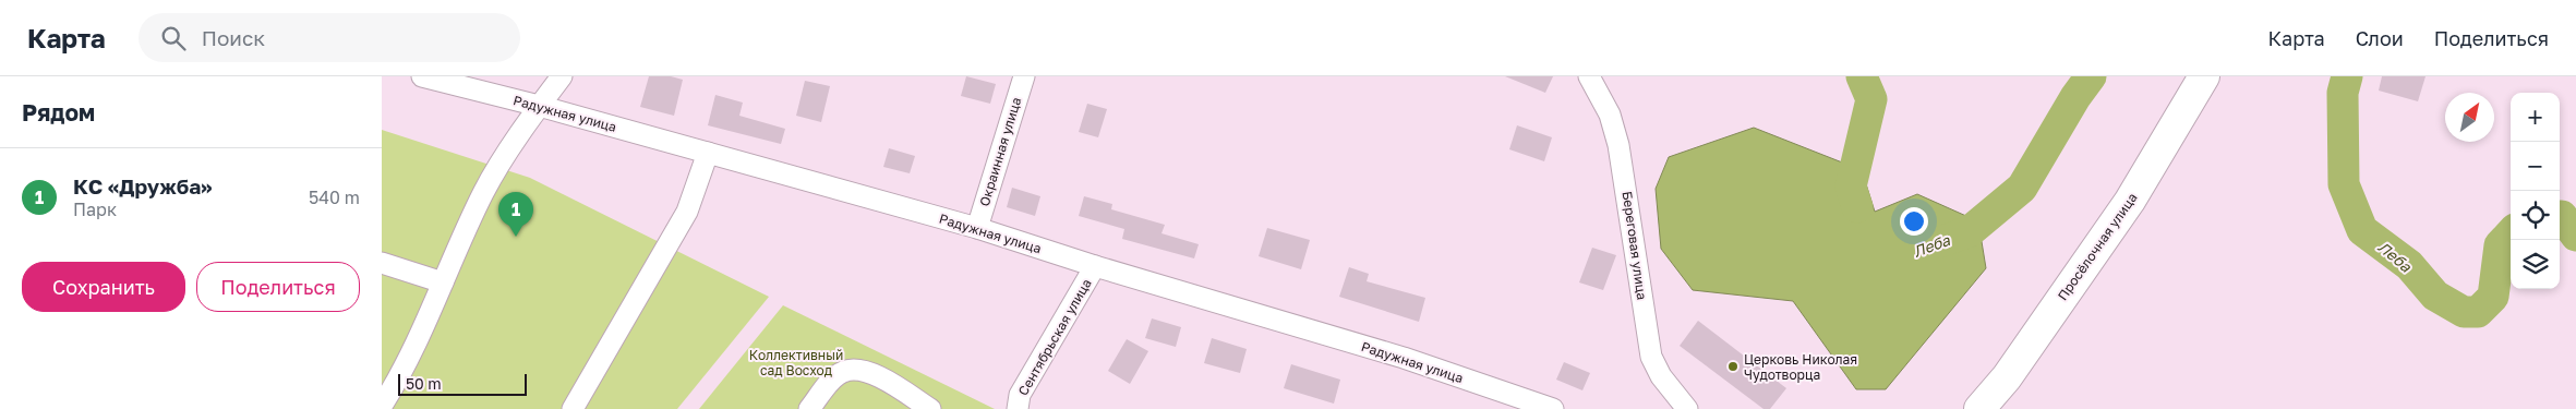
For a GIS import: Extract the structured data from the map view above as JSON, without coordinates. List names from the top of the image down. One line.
{"streets":{"main road":["Просёлочная улица"],"street":["Радужная улица","Окраинная улица","Береговая улица","Сентябрьская улица"]},"crossings":[["Радужная улица","Окраинная улица"],["Радужная улица","Сентябрьская улица"]],"water":["Леба"],"parks":["Коллективный сад Восход"],"places":["Церковь Николая Чудотворца"],"scale_bar":"50 m","north":"top right","page":{"header":"Карта","search":"Поиск","nav":["Карта","Слои","Поделиться"],"heading":"Рядом","map_buttons":["+","−"],"list":[{"mark":"1","name":"КС «Дружба»","note":"Парк","value":"540 m"}],"pins":"1","buttons":["Сохранить","Поделиться"],"scale":"50 m"}}
